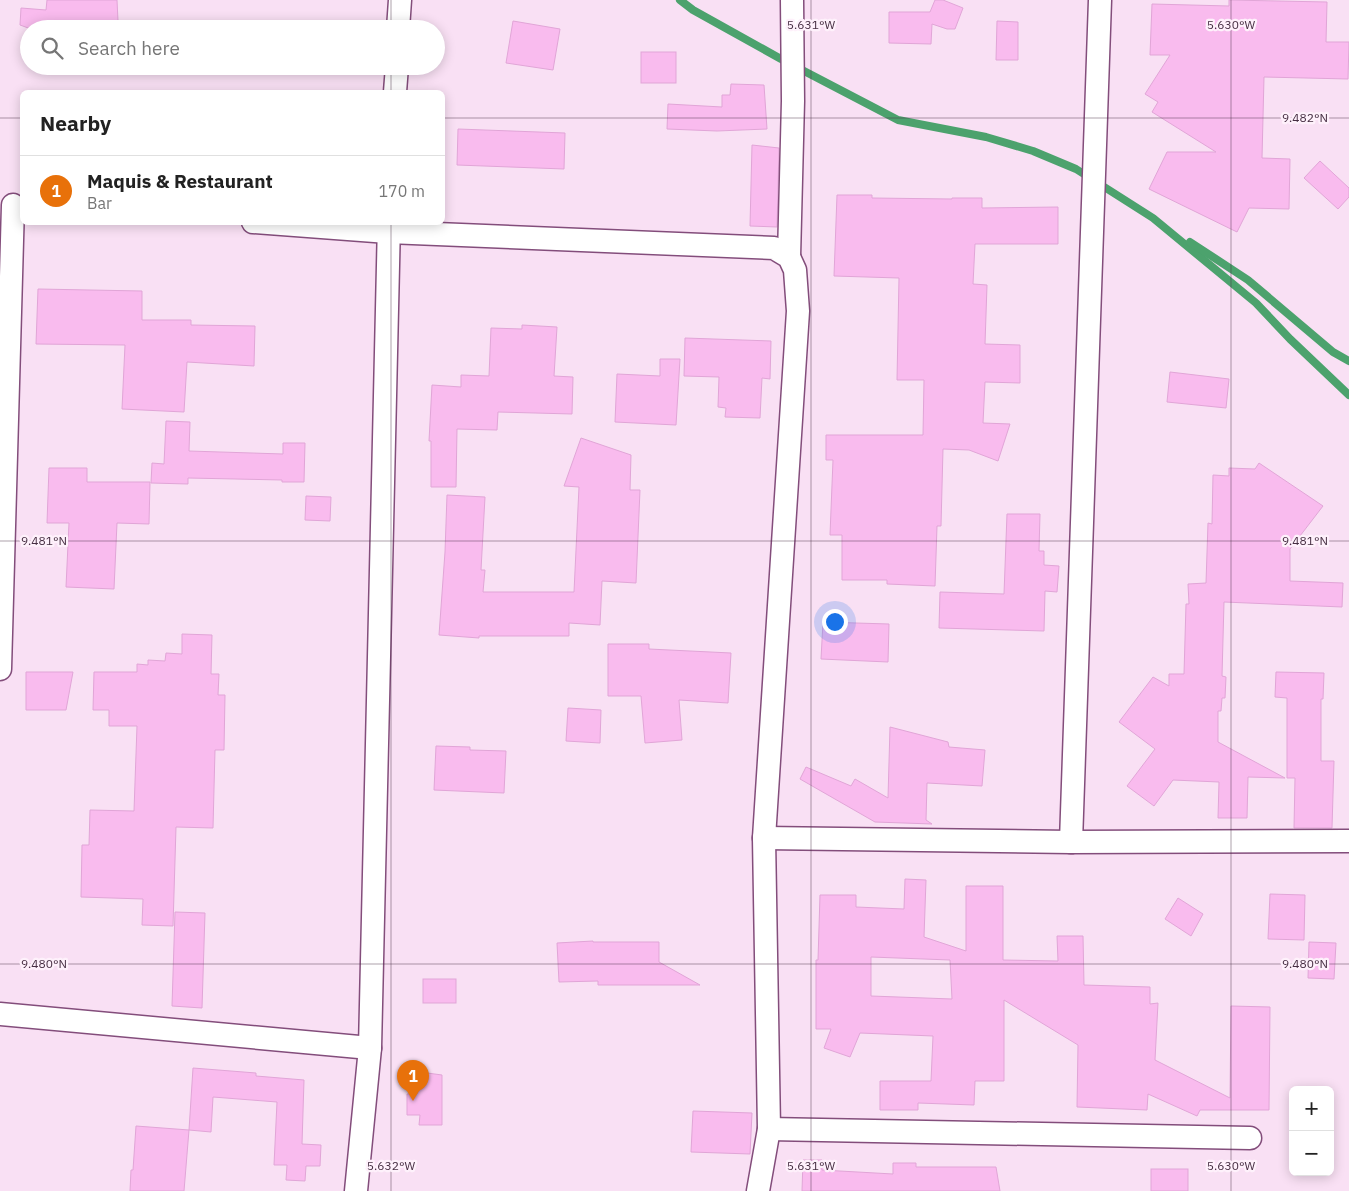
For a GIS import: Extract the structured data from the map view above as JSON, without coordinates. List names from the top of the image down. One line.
{"page":{"search":"Search here","heading":"Nearby","list":[{"mark":"1","name":"Maquis & Restaurant","note":"Bar","value":"170 m"}],"pins":"1","map_buttons":["+","−"]},"coordinates":["5.631°W","5.630°W","9.482°N","9.481°N","9.480°N","5.632°W"]}
